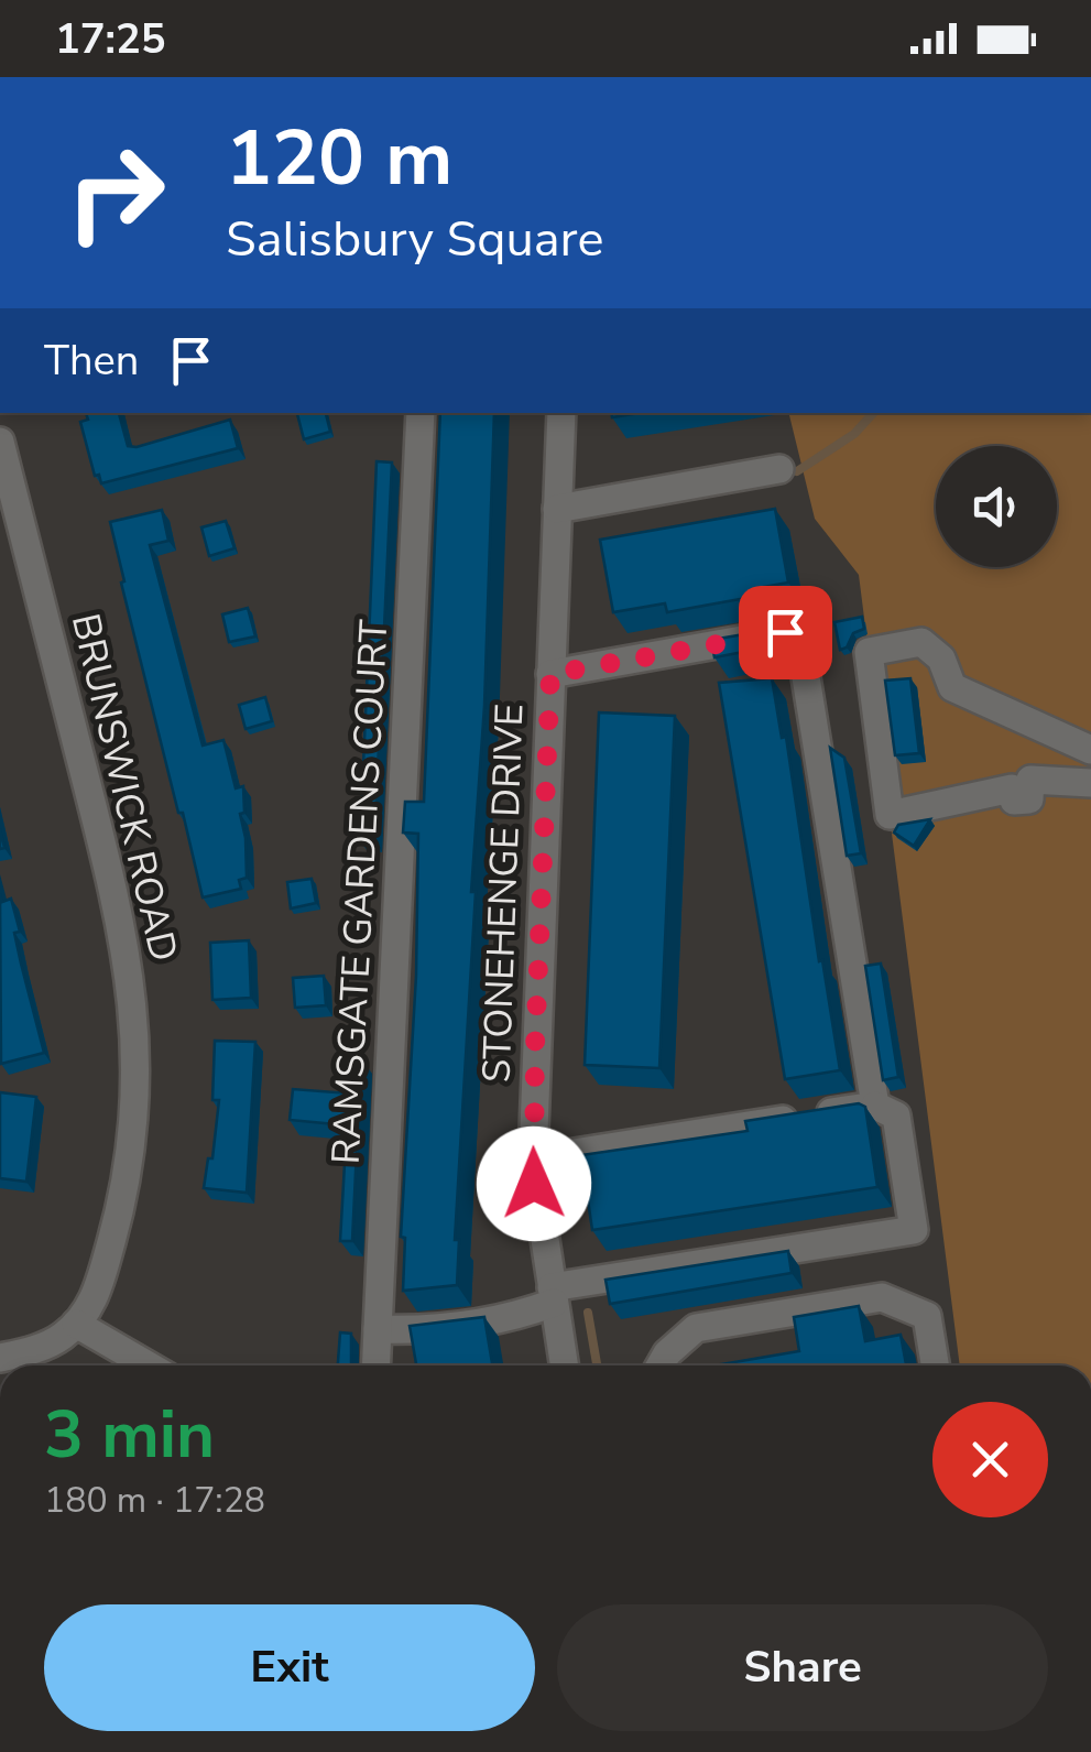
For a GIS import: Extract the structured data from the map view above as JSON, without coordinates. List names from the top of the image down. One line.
{"streets":{"street":["BRUNSWICK ROAD","RAMSGATE GARDENS COURT","STONEHENGE DRIVE"]},"page":{"status":"17:25","turn":["120 m","Salisbury Square"],"then":"Then","heading":["3 min","180 m · 17:28"],"buttons":["Exit","Share"]}}
